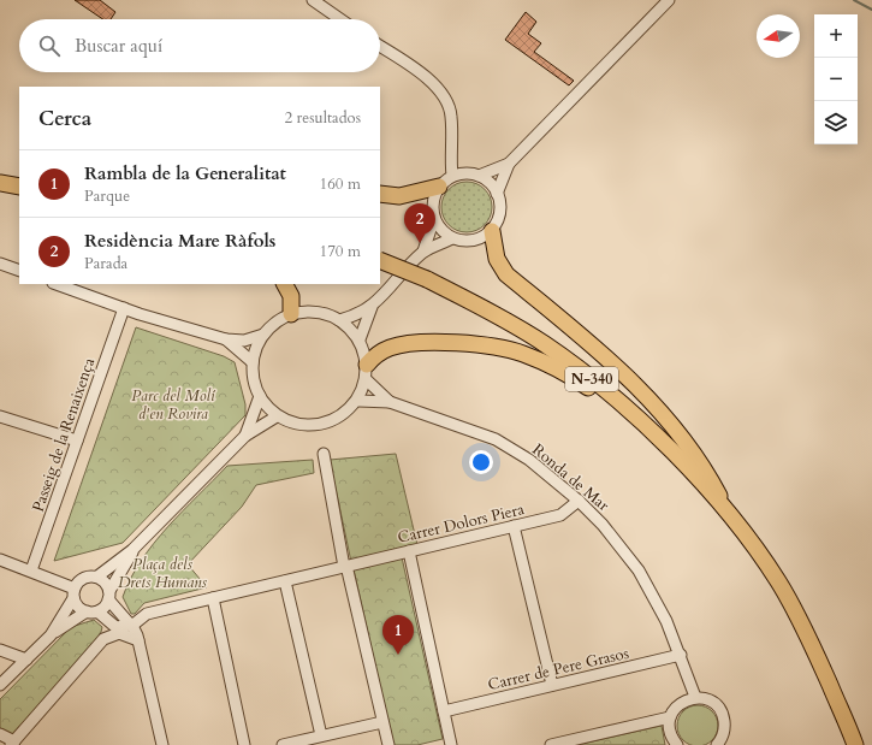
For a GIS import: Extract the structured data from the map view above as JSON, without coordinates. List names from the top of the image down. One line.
{"streets":{"highway":["N-340"],"street":["Passeig de la Renaixença","Ronda de Mar","Carrer Dolors Piera","Carrer de Pere Grasos"]},"crossings":[["Ronda de Mar","Carrer Dolors Piera"],["Ronda de Mar","Carrer de Pere Grasos"]],"parks":["Parc del Molí d'en Rovira","Plaça dels Drets Humans"],"north":"left","page":{"map_buttons":["+","−"],"search":"Buscar aquí","heading":["Cerca","2 resultados"],"list":[{"mark":"1","name":"Rambla de la Generalitat","note":"Parque","value":"160 m"},{"mark":"2","name":"Residència Mare Ràfols","note":"Parada","value":"170 m"}],"pins":["2","1"]}}
